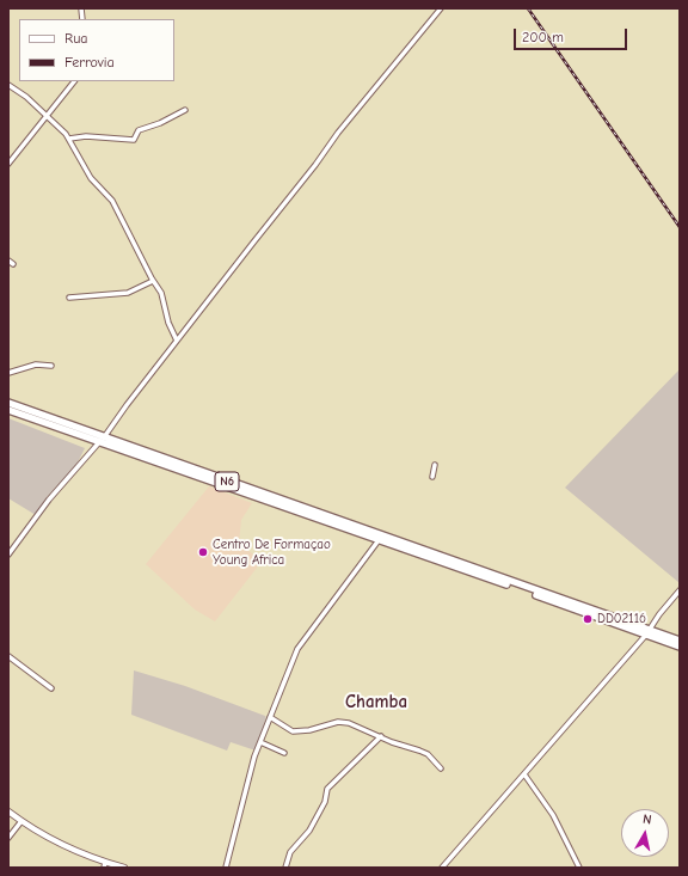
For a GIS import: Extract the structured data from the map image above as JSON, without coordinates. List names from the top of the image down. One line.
{"streets":{"highway":["N6"]},"districts":["Chamba"],"places":["Centro De Formaçao Young Africa","DD02116"],"legend":["Rua","Ferrovia"],"scale_bar":"200 m","north":"top"}
